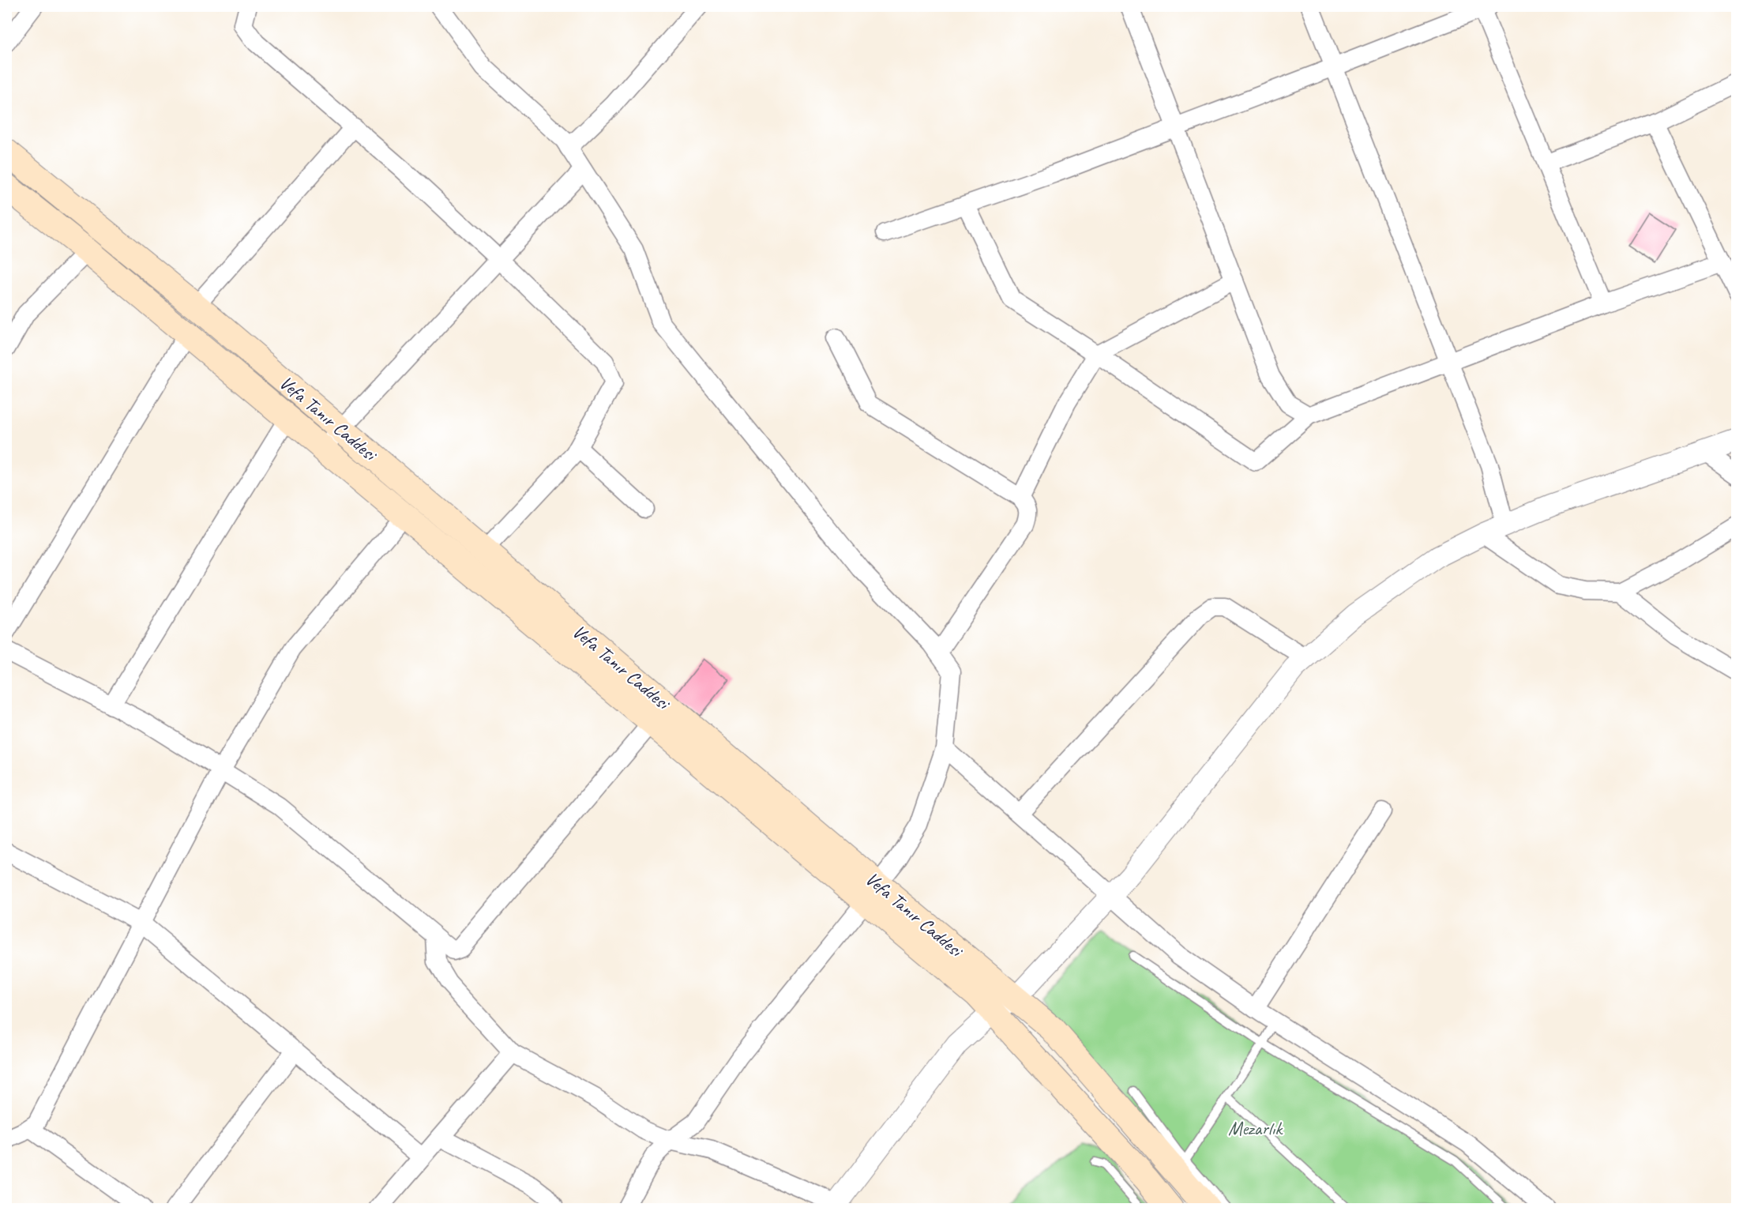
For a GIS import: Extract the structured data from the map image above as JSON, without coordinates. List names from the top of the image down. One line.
{"streets":{"main road":["Vefa Tanır Caddesi"]},"parks":["Mezarlık"]}
